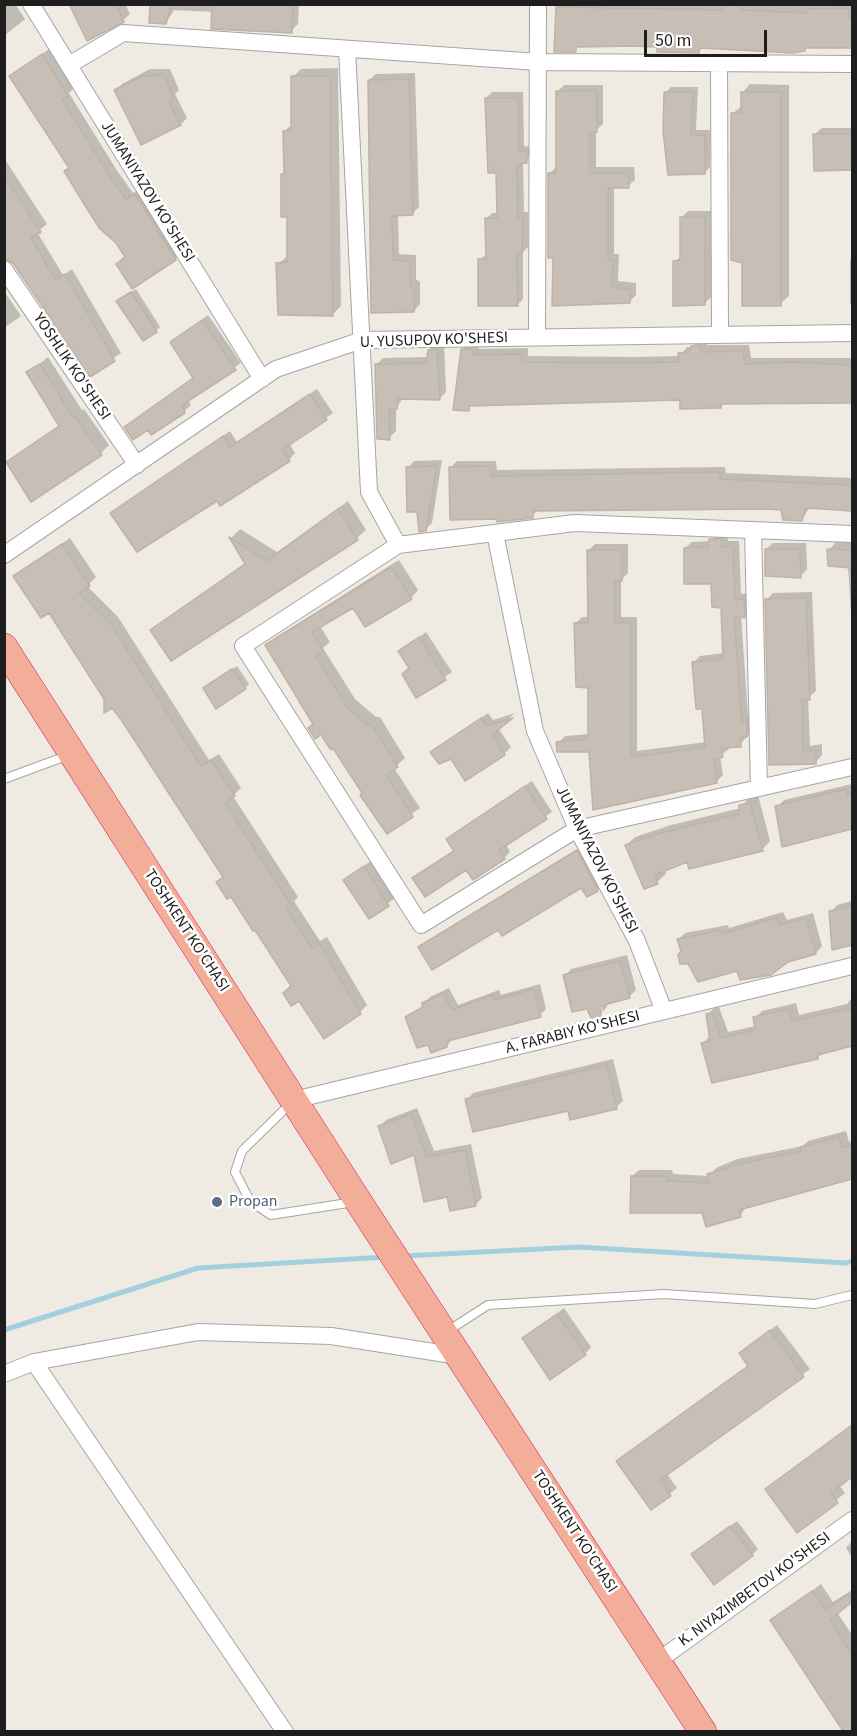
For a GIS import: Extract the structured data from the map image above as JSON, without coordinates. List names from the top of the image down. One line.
{"streets":{"highway":["TOSHKENT KO'CHASI"],"street":["JUMANIYAZOV KO'SHESI","U. YUSUPOV KO'SHESI","YOSHLIK KO'SHESI","A. FARABIY KO'SHESI","K. NIYAZIMBETOV KO'SHESI"]},"crossings":[["JUMANIYAZOV KO'SHESI","U. YUSUPOV KO'SHESI"],["JUMANIYAZOV KO'SHESI","A. FARABIY KO'SHESI"],["U. YUSUPOV KO'SHESI","YOSHLIK KO'SHESI"],["TOSHKENT KO'CHASI","A. FARABIY KO'SHESI"],["TOSHKENT KO'CHASI","K. NIYAZIMBETOV KO'SHESI"]],"places":["Propan"],"scale_bar":"50 m"}
